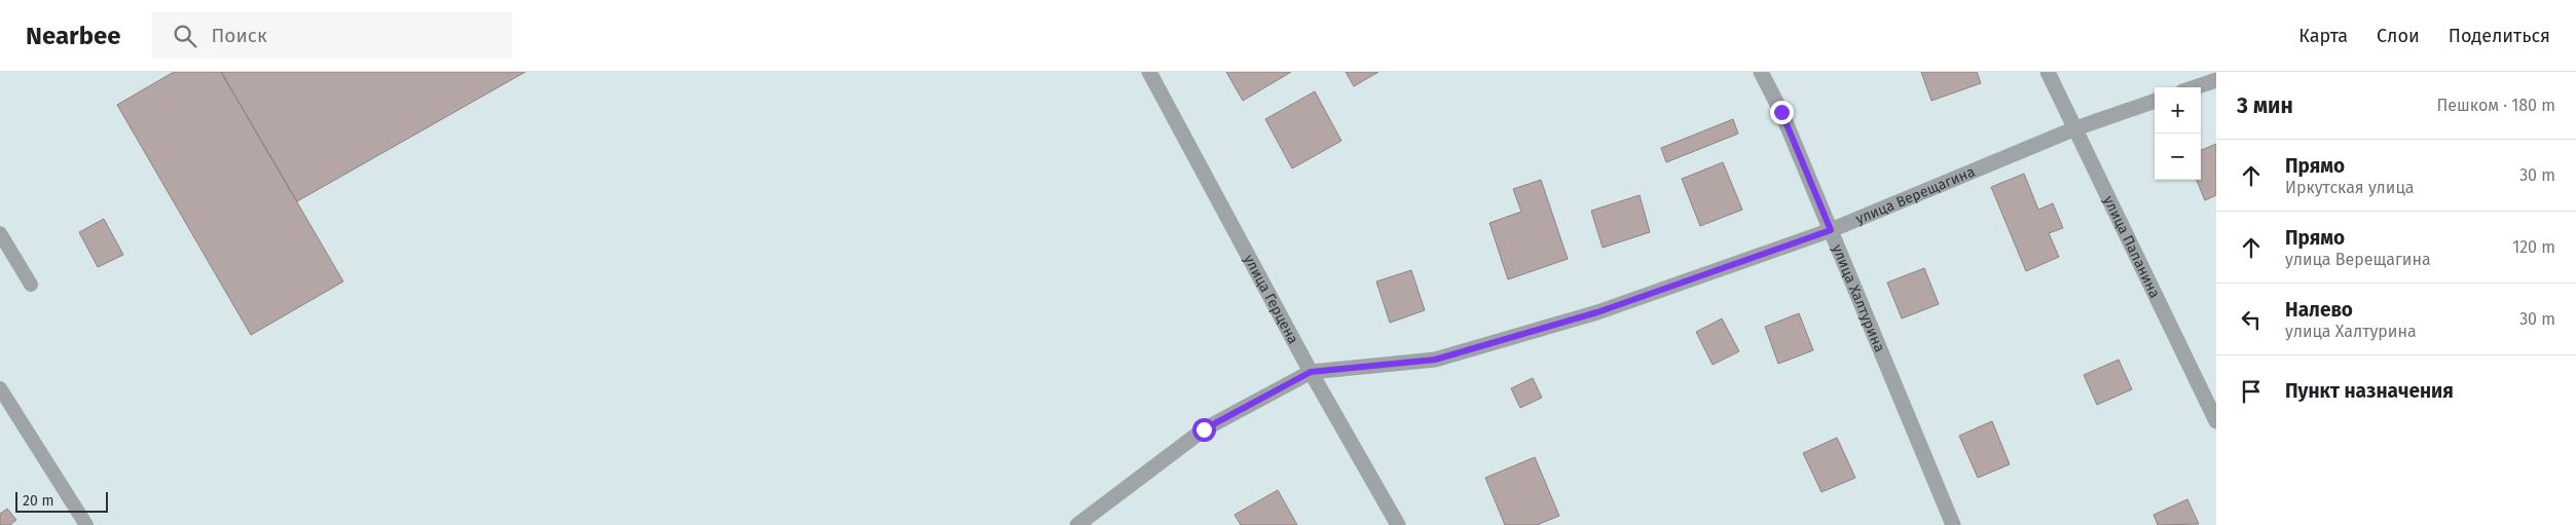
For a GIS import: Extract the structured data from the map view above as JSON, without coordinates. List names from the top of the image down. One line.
{"streets":{"street":["улица Верещагина","улица Папанина","улица Халтурина","улица Герцена"]},"crossings":[["улица Верещагина","улица Папанина"],["улица Верещагина","улица Халтурина"],["улица Верещагина","улица Герцена"]],"scale_bar":"20 m","page":{"header":"Nearbee","search":"Поиск","nav":["Карта","Слои","Поделиться"],"heading":["3 мин","Пешком · 180 m"],"map_buttons":["+","−"],"list":[["Прямо","Иркутская улица","30 m"],["Прямо","улица Верещагина","120 m"],["Налево","улица Халтурина","30 m"],"Пункт назначения"],"scale":"20 m"}}
